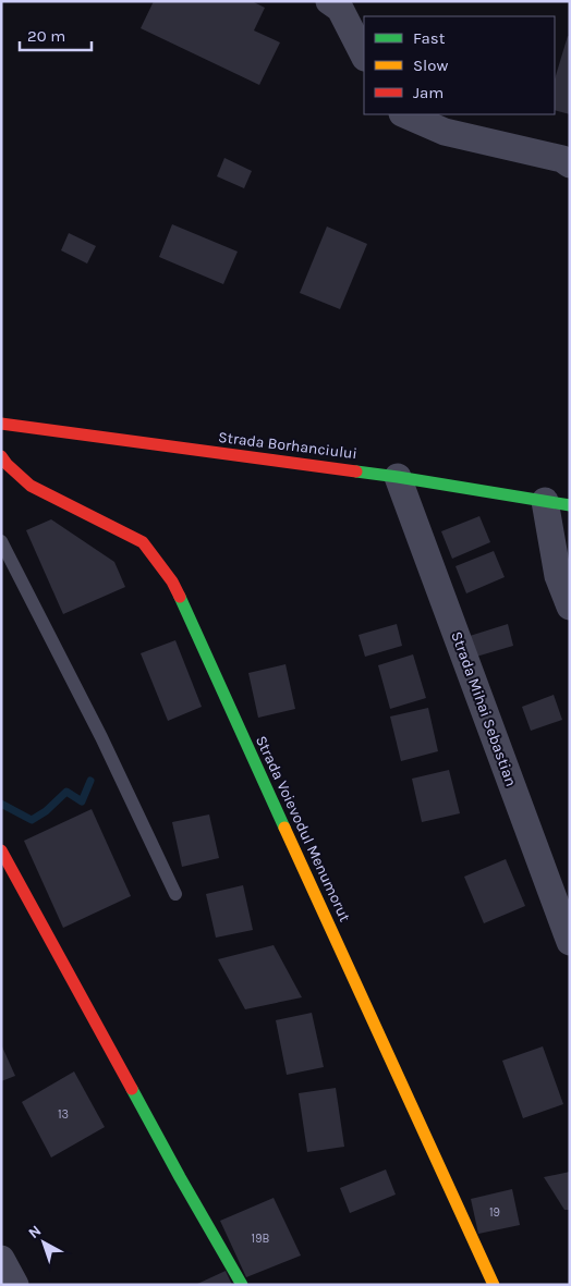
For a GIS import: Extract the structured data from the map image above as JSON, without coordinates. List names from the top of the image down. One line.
{"streets":{"street":["Strada Borhanciului","Strada Mihai Sebastian","Strada Voievodul Menumorut"]},"crossings":[["Strada Borhanciului","Strada Mihai Sebastian"]],"house_numbers":["13","19","19B"],"legend":["Fast","Slow","Jam"],"scale_bar":"20 m","north":"top left"}
